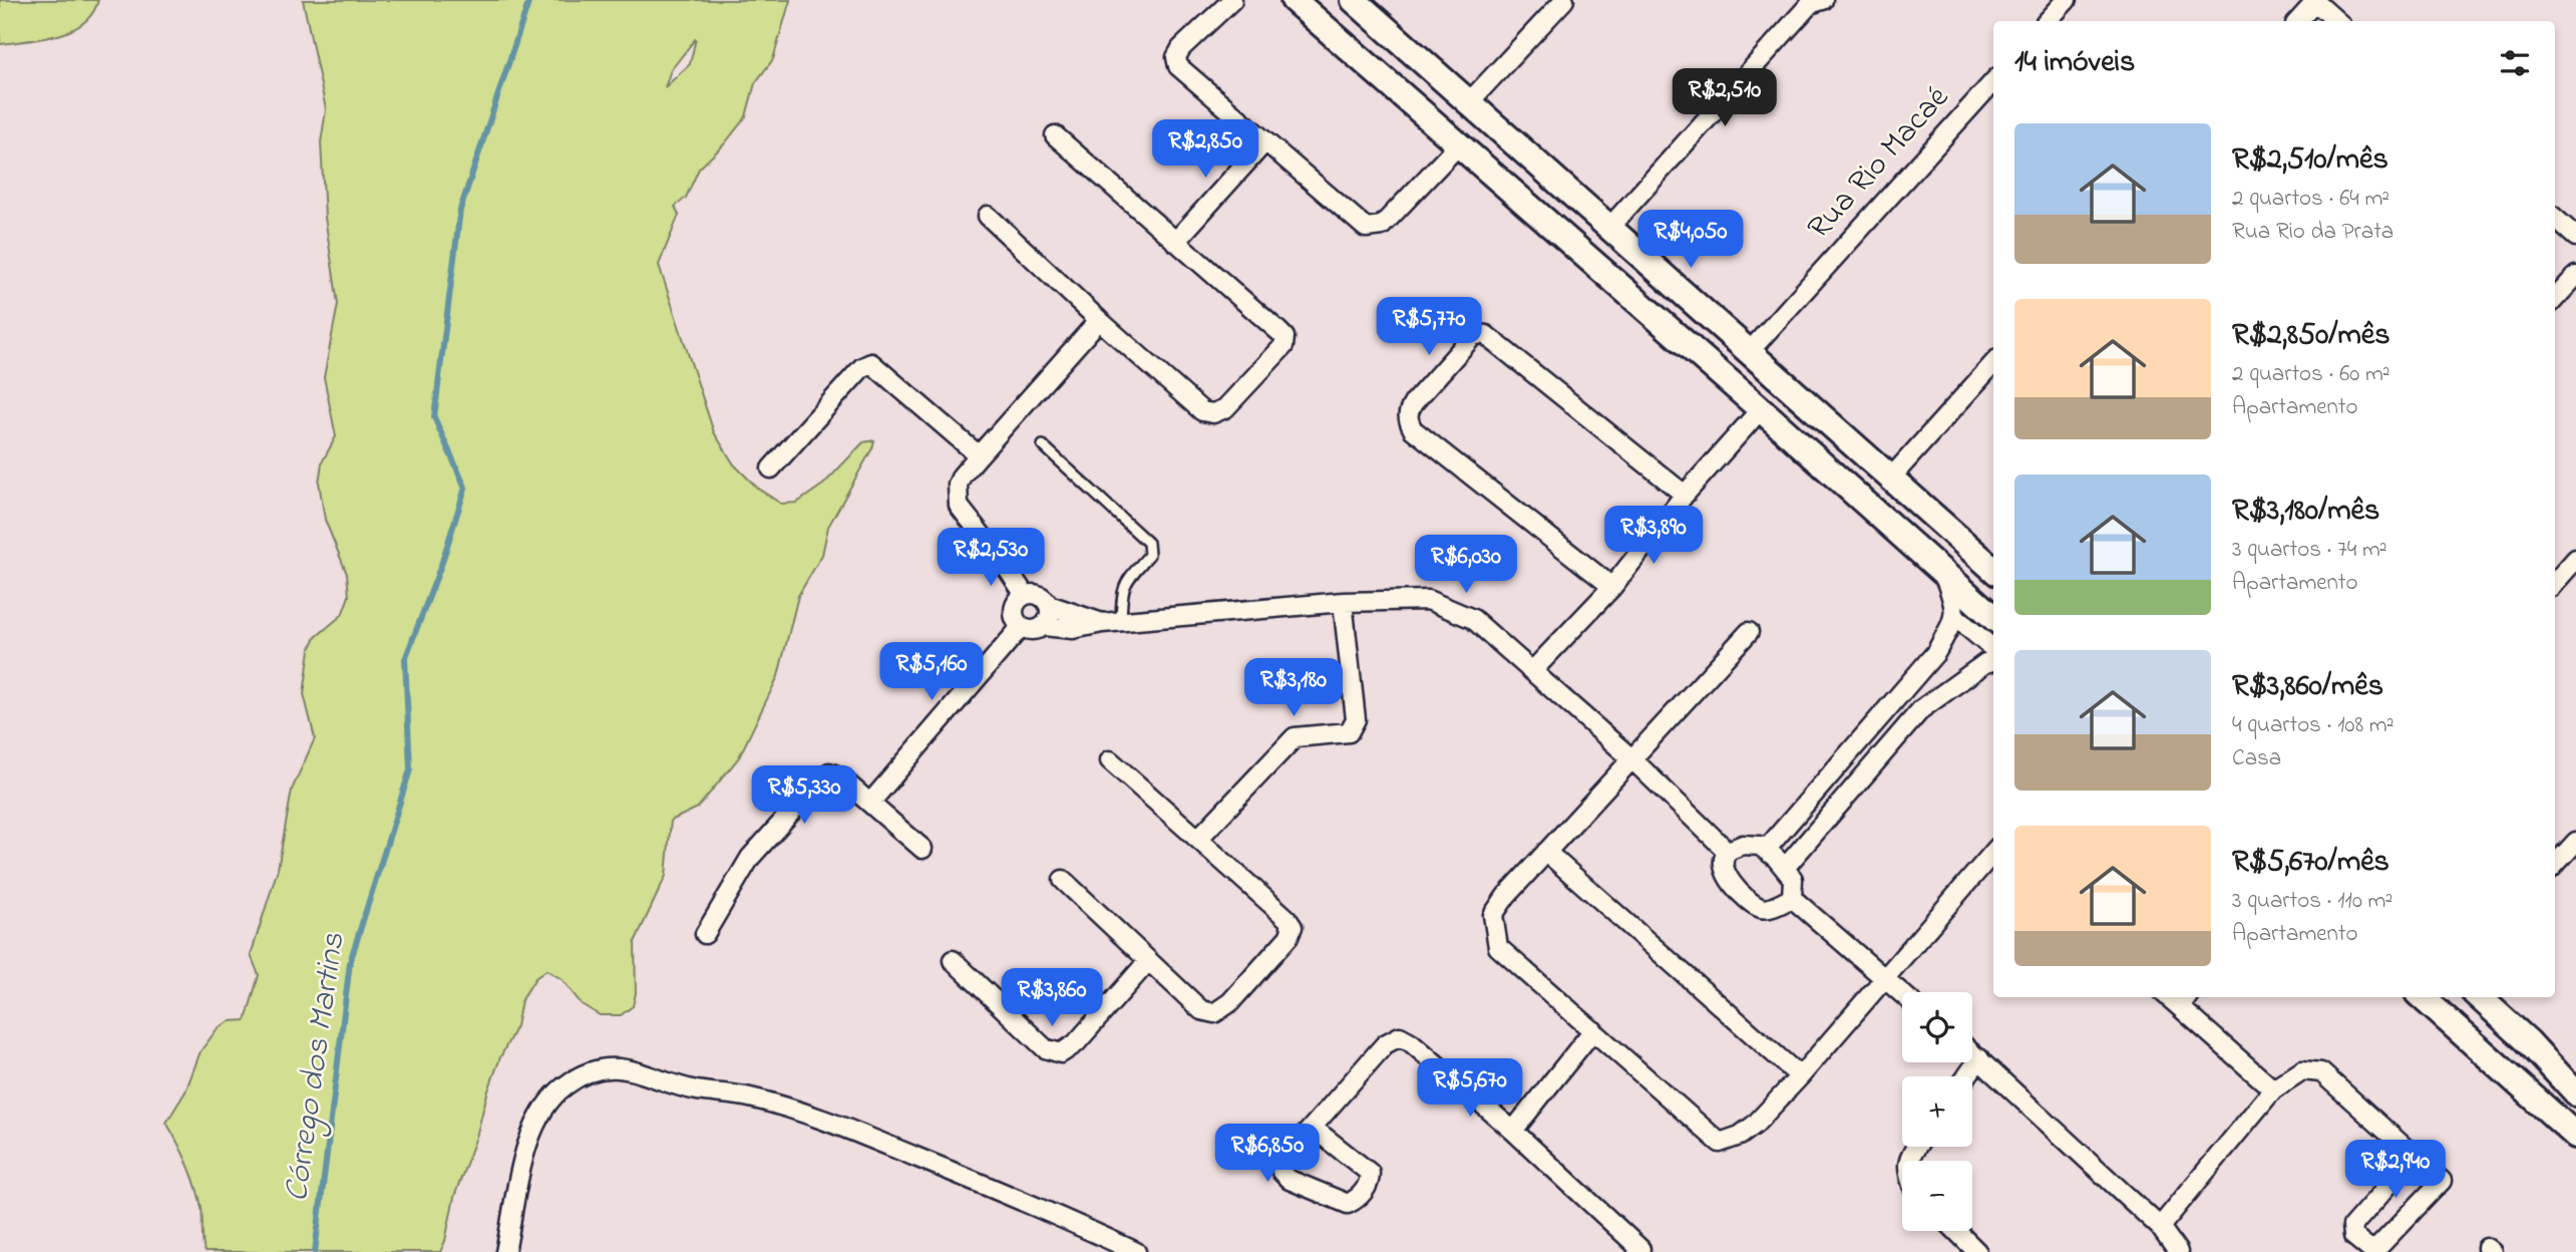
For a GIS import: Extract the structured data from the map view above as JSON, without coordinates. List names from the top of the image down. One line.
{"streets":{"street":["Rua Rio Macaé"]},"water":["Córrego dos Martins"],"page":{"heading":"14 imóveis","price":["R$2,510","R$2,850","R$4,050","R$5,770","R$3,890","R$2,530","R$6,030","R$5,160","R$3,180","R$5,330","R$3,860","R$5,670","R$6,850","R$2,940"],"list":[{"name":"R$2,510/mês","note":"2 quartos · 64 m² · Rua Rio da Prata"},{"name":"R$2,850/mês","note":"2 quartos · 60 m² · Apartamento"},{"name":"R$3,180/mês","note":"3 quartos · 74 m² · Apartamento"},{"name":"R$3,860/mês","note":"4 quartos · 108 m² · Casa"},{"name":"R$5,670/mês","note":"3 quartos · 110 m² · Apartamento"}],"map_buttons":["+","−"]}}
